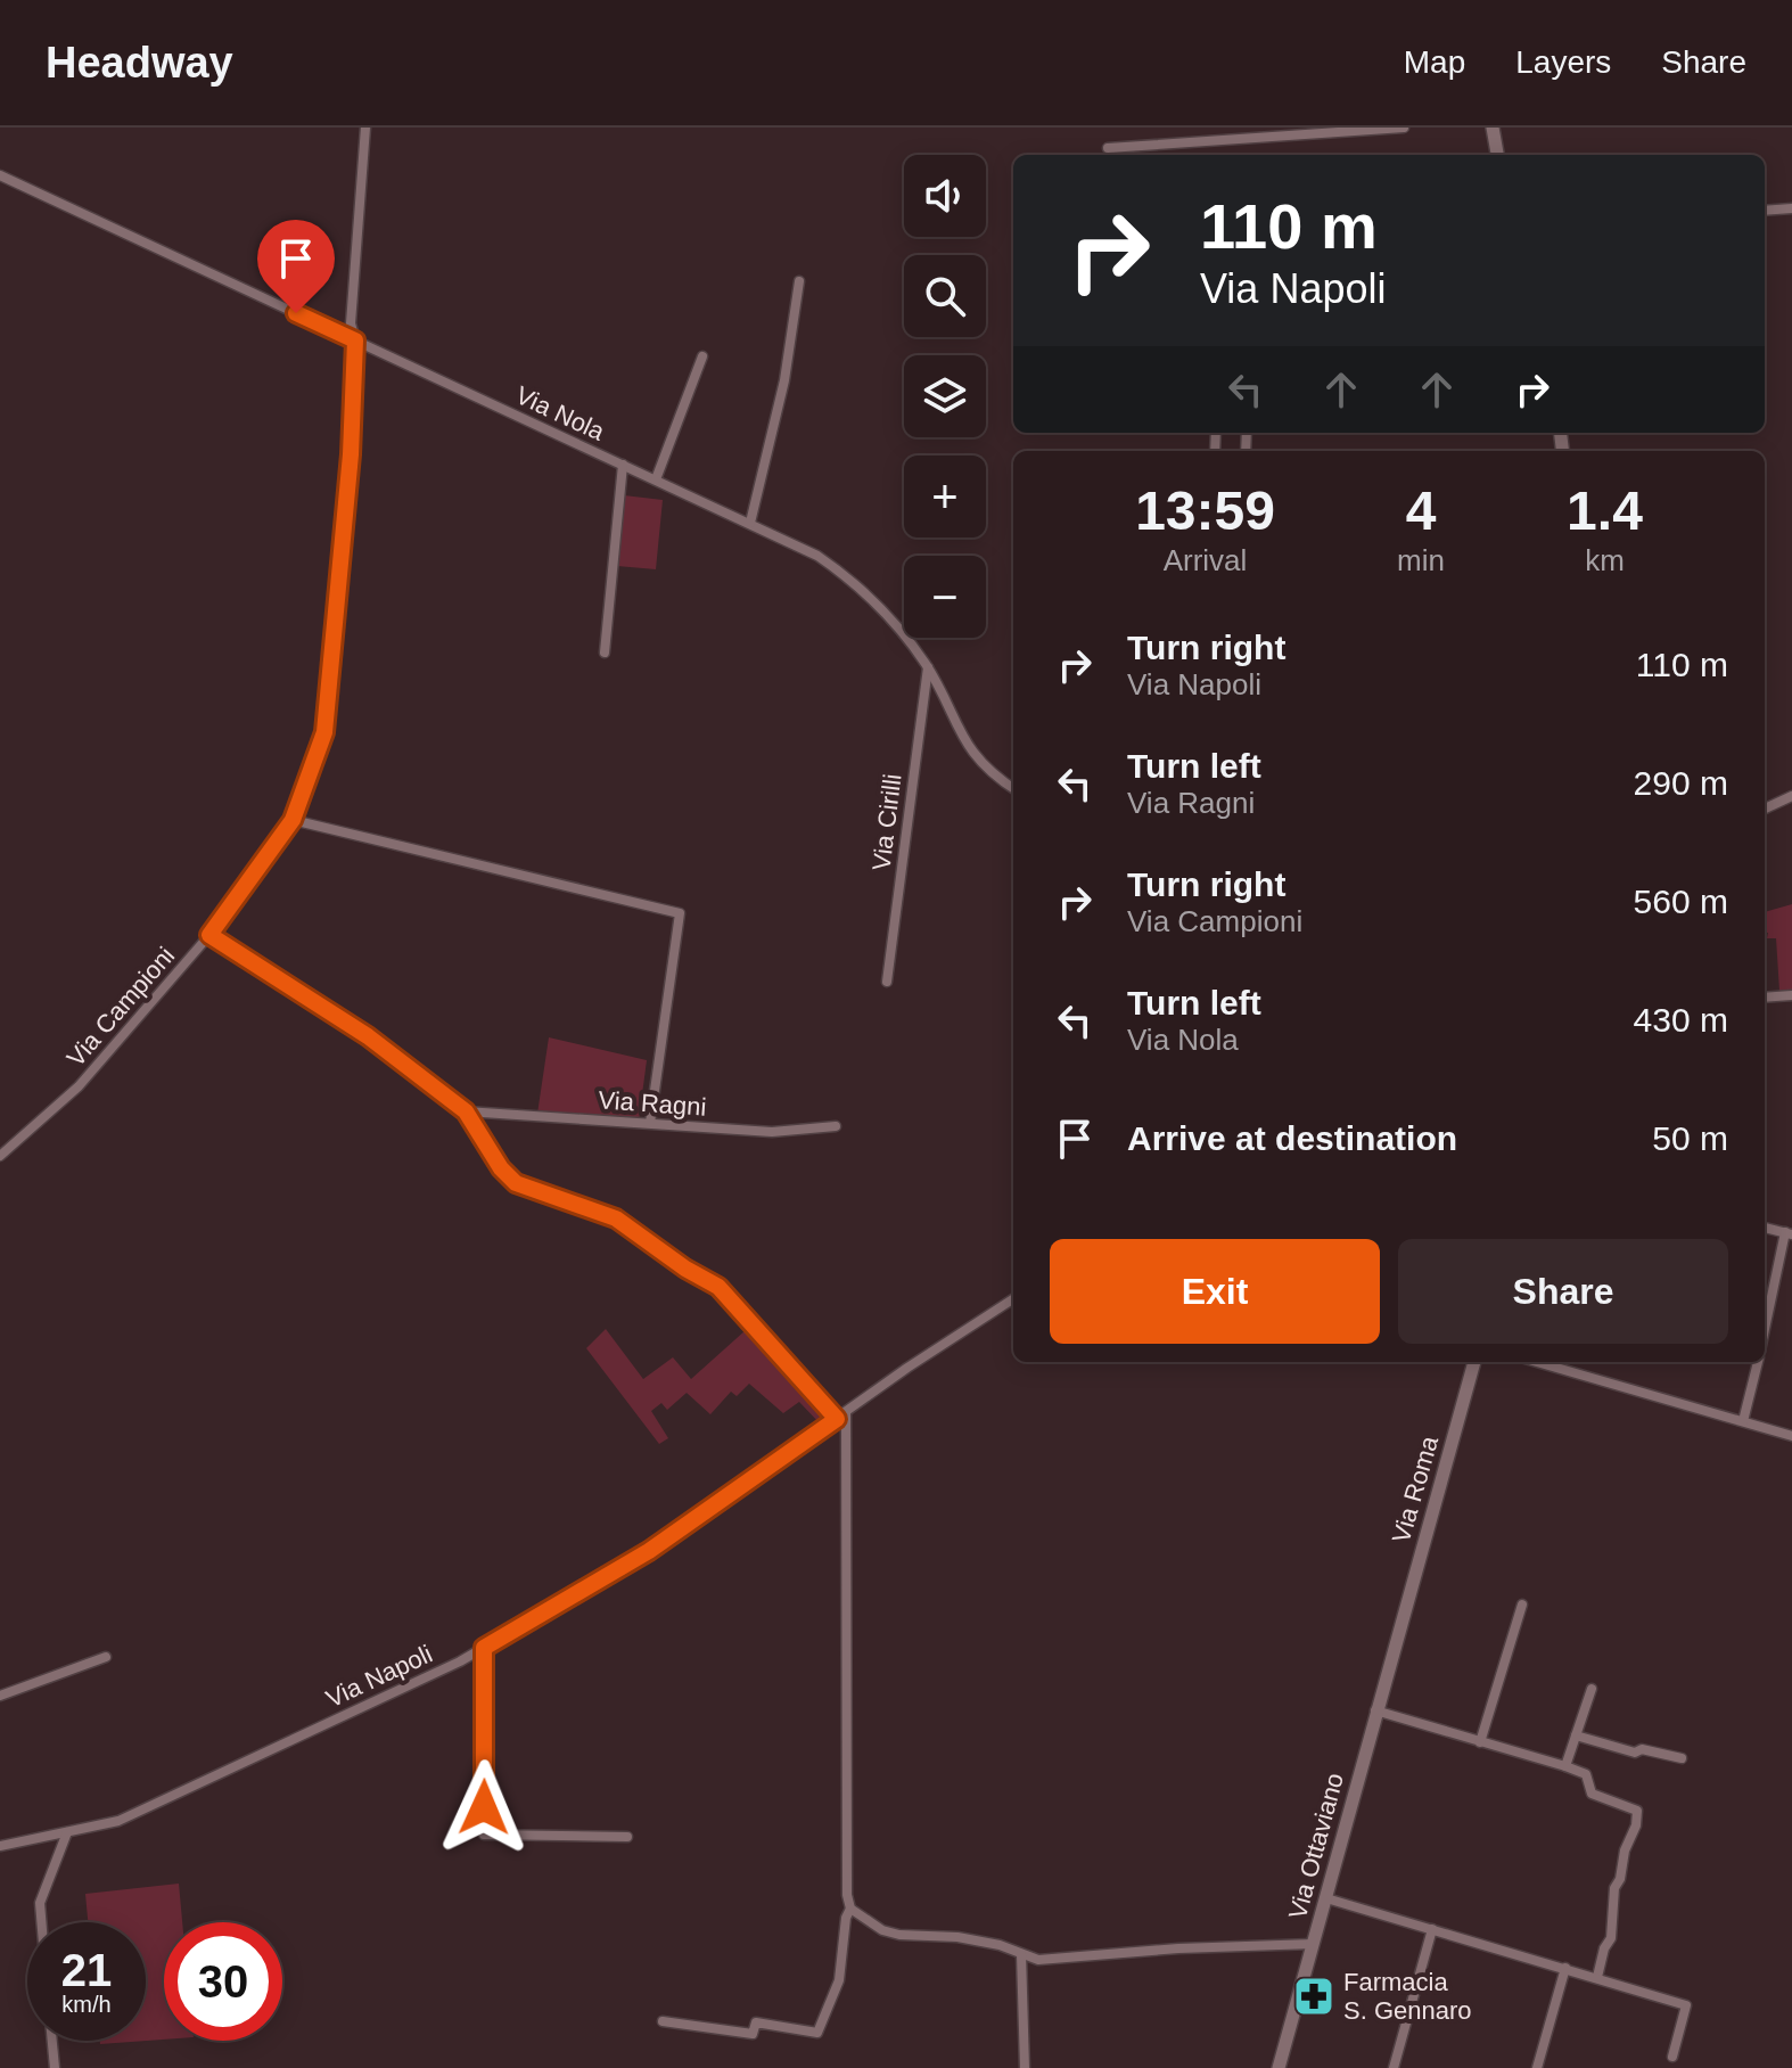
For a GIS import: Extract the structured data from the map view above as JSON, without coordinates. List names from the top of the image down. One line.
{"streets":{"main road":["Via Roma","Via Ottaviano"],"street":["Via Nola","Via Cirilli","Via Campioni","Via Ragni","Via Napoli"]},"crossings":[["Via Nola","Via Cirilli"],["Via Nola","Via Campioni"],["Via Roma","Via Ottaviano"]],"places":{"pharmacy":["Farmacia S. Gennaro"]},"page":{"header":"Headway","nav":["Map","Layers","Share"],"map_buttons":["+","−"],"turn":["110 m","Via Napoli"],"eta":["13:59","Arrival","4","min","1.4","km"],"list":[{"name":"Turn right","note":"Via Napoli","value":"110 m"},{"name":"Turn left","note":"Via Ragni","value":"290 m"},{"name":"Turn right","note":"Via Campioni","value":"560 m"},{"name":"Turn left","note":"Via Nola","value":"430 m"},{"name":"Arrive at destination","value":"50 m"}],"buttons":["Exit","Share"],"speed":"21 km/h","limit":"30"}}
